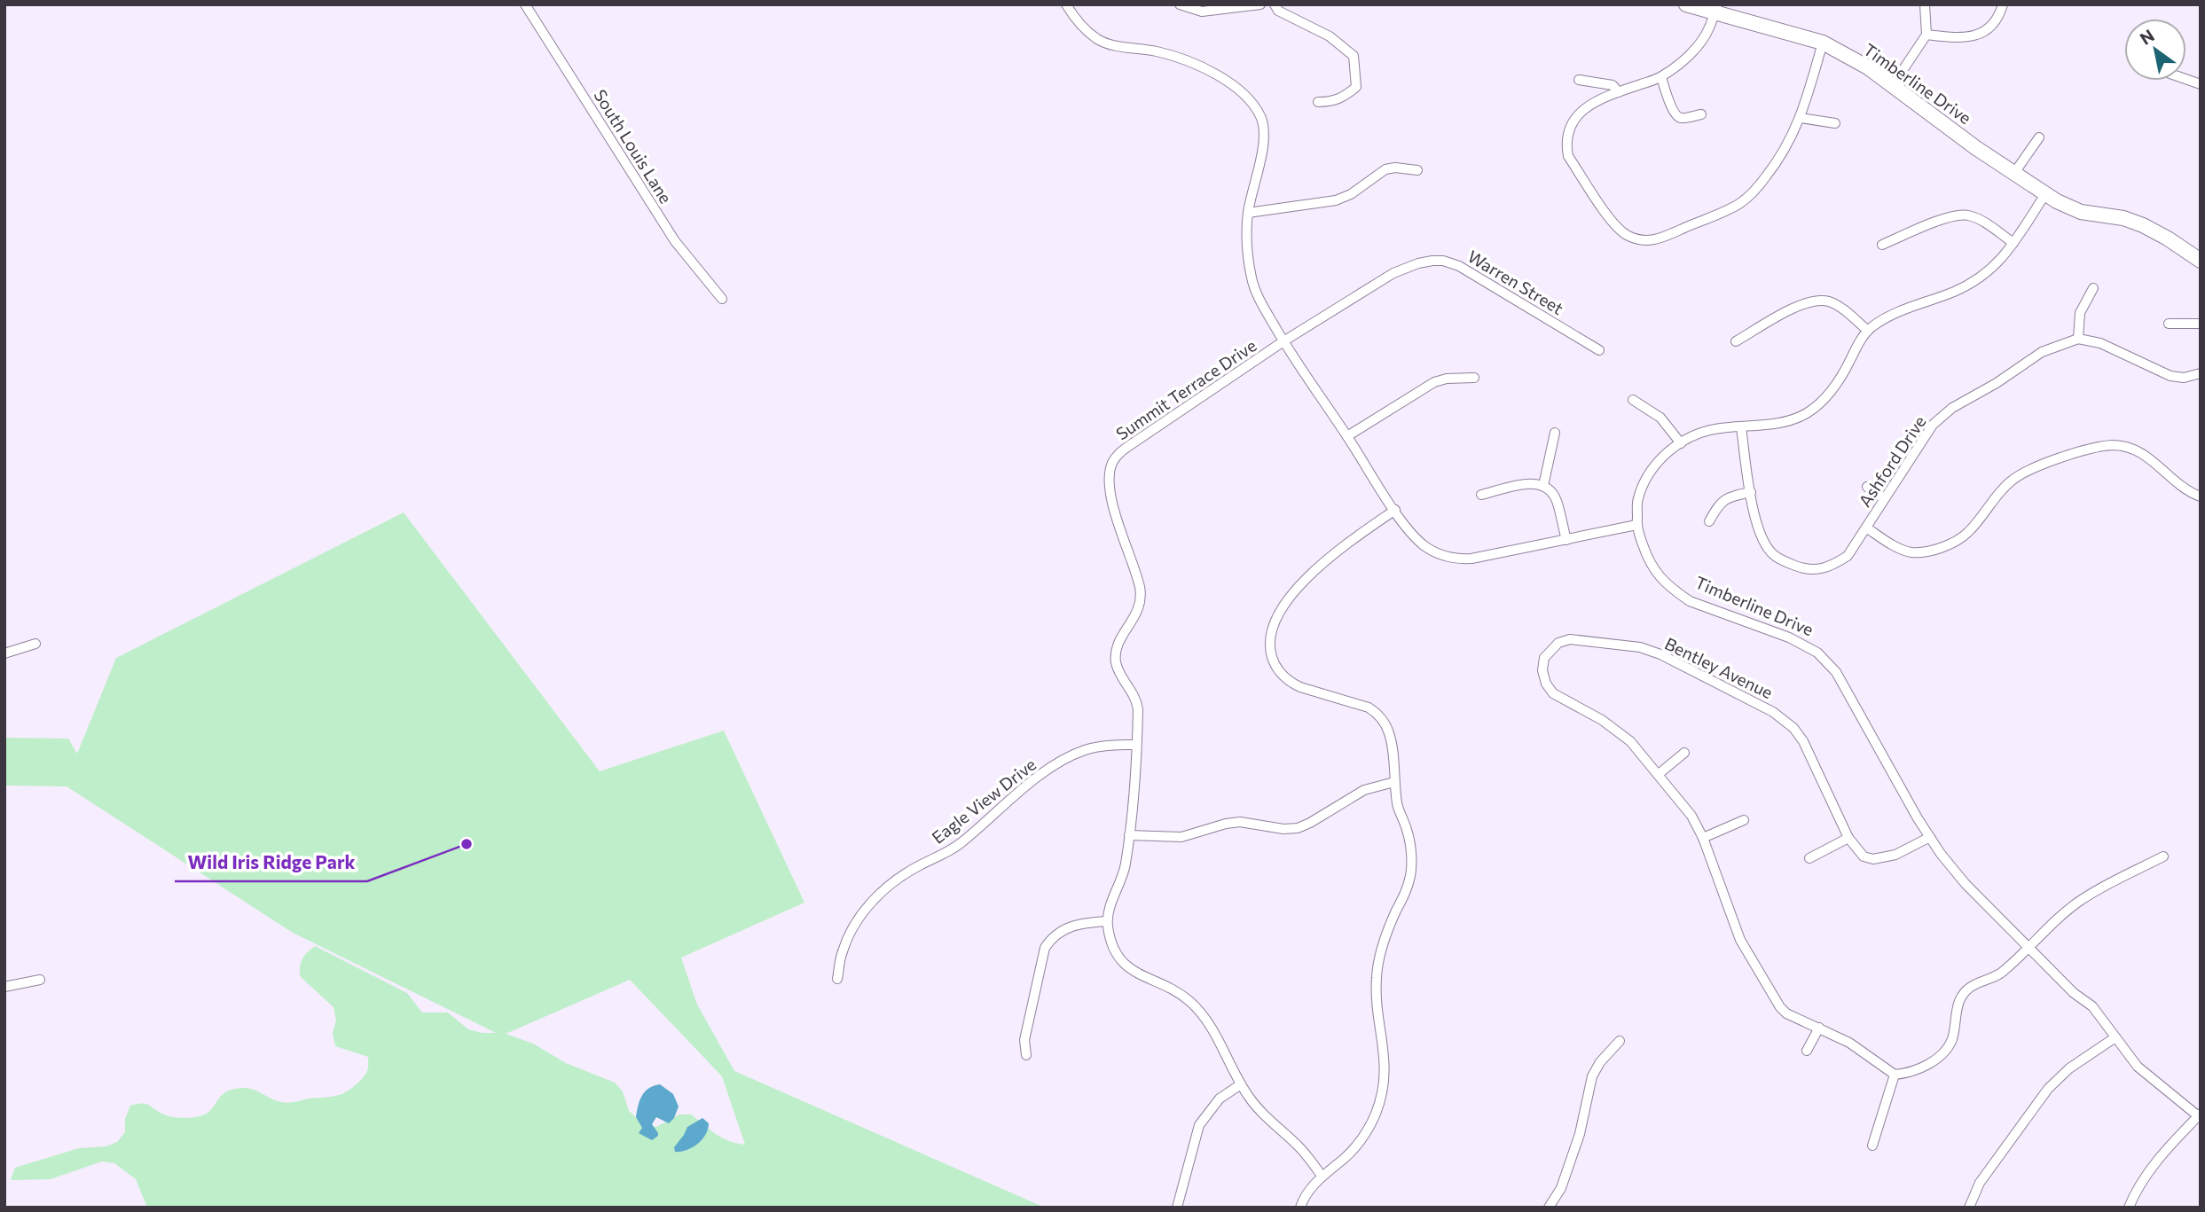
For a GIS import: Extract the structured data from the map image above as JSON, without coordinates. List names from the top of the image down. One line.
{"streets":{"street":["Timberline Drive","South Louis Lane","Warren Street","Summit Terrace Drive","Ashford Drive","Bentley Avenue","Eagle View Drive"]},"crossings":[["Timberline Drive","Ashford Drive"],["Timberline Drive","Bentley Avenue"],["Warren Street","Summit Terrace Drive"],["Summit Terrace Drive","Eagle View Drive"]],"places":["Wild Iris Ridge Park"],"north":"top left"}
